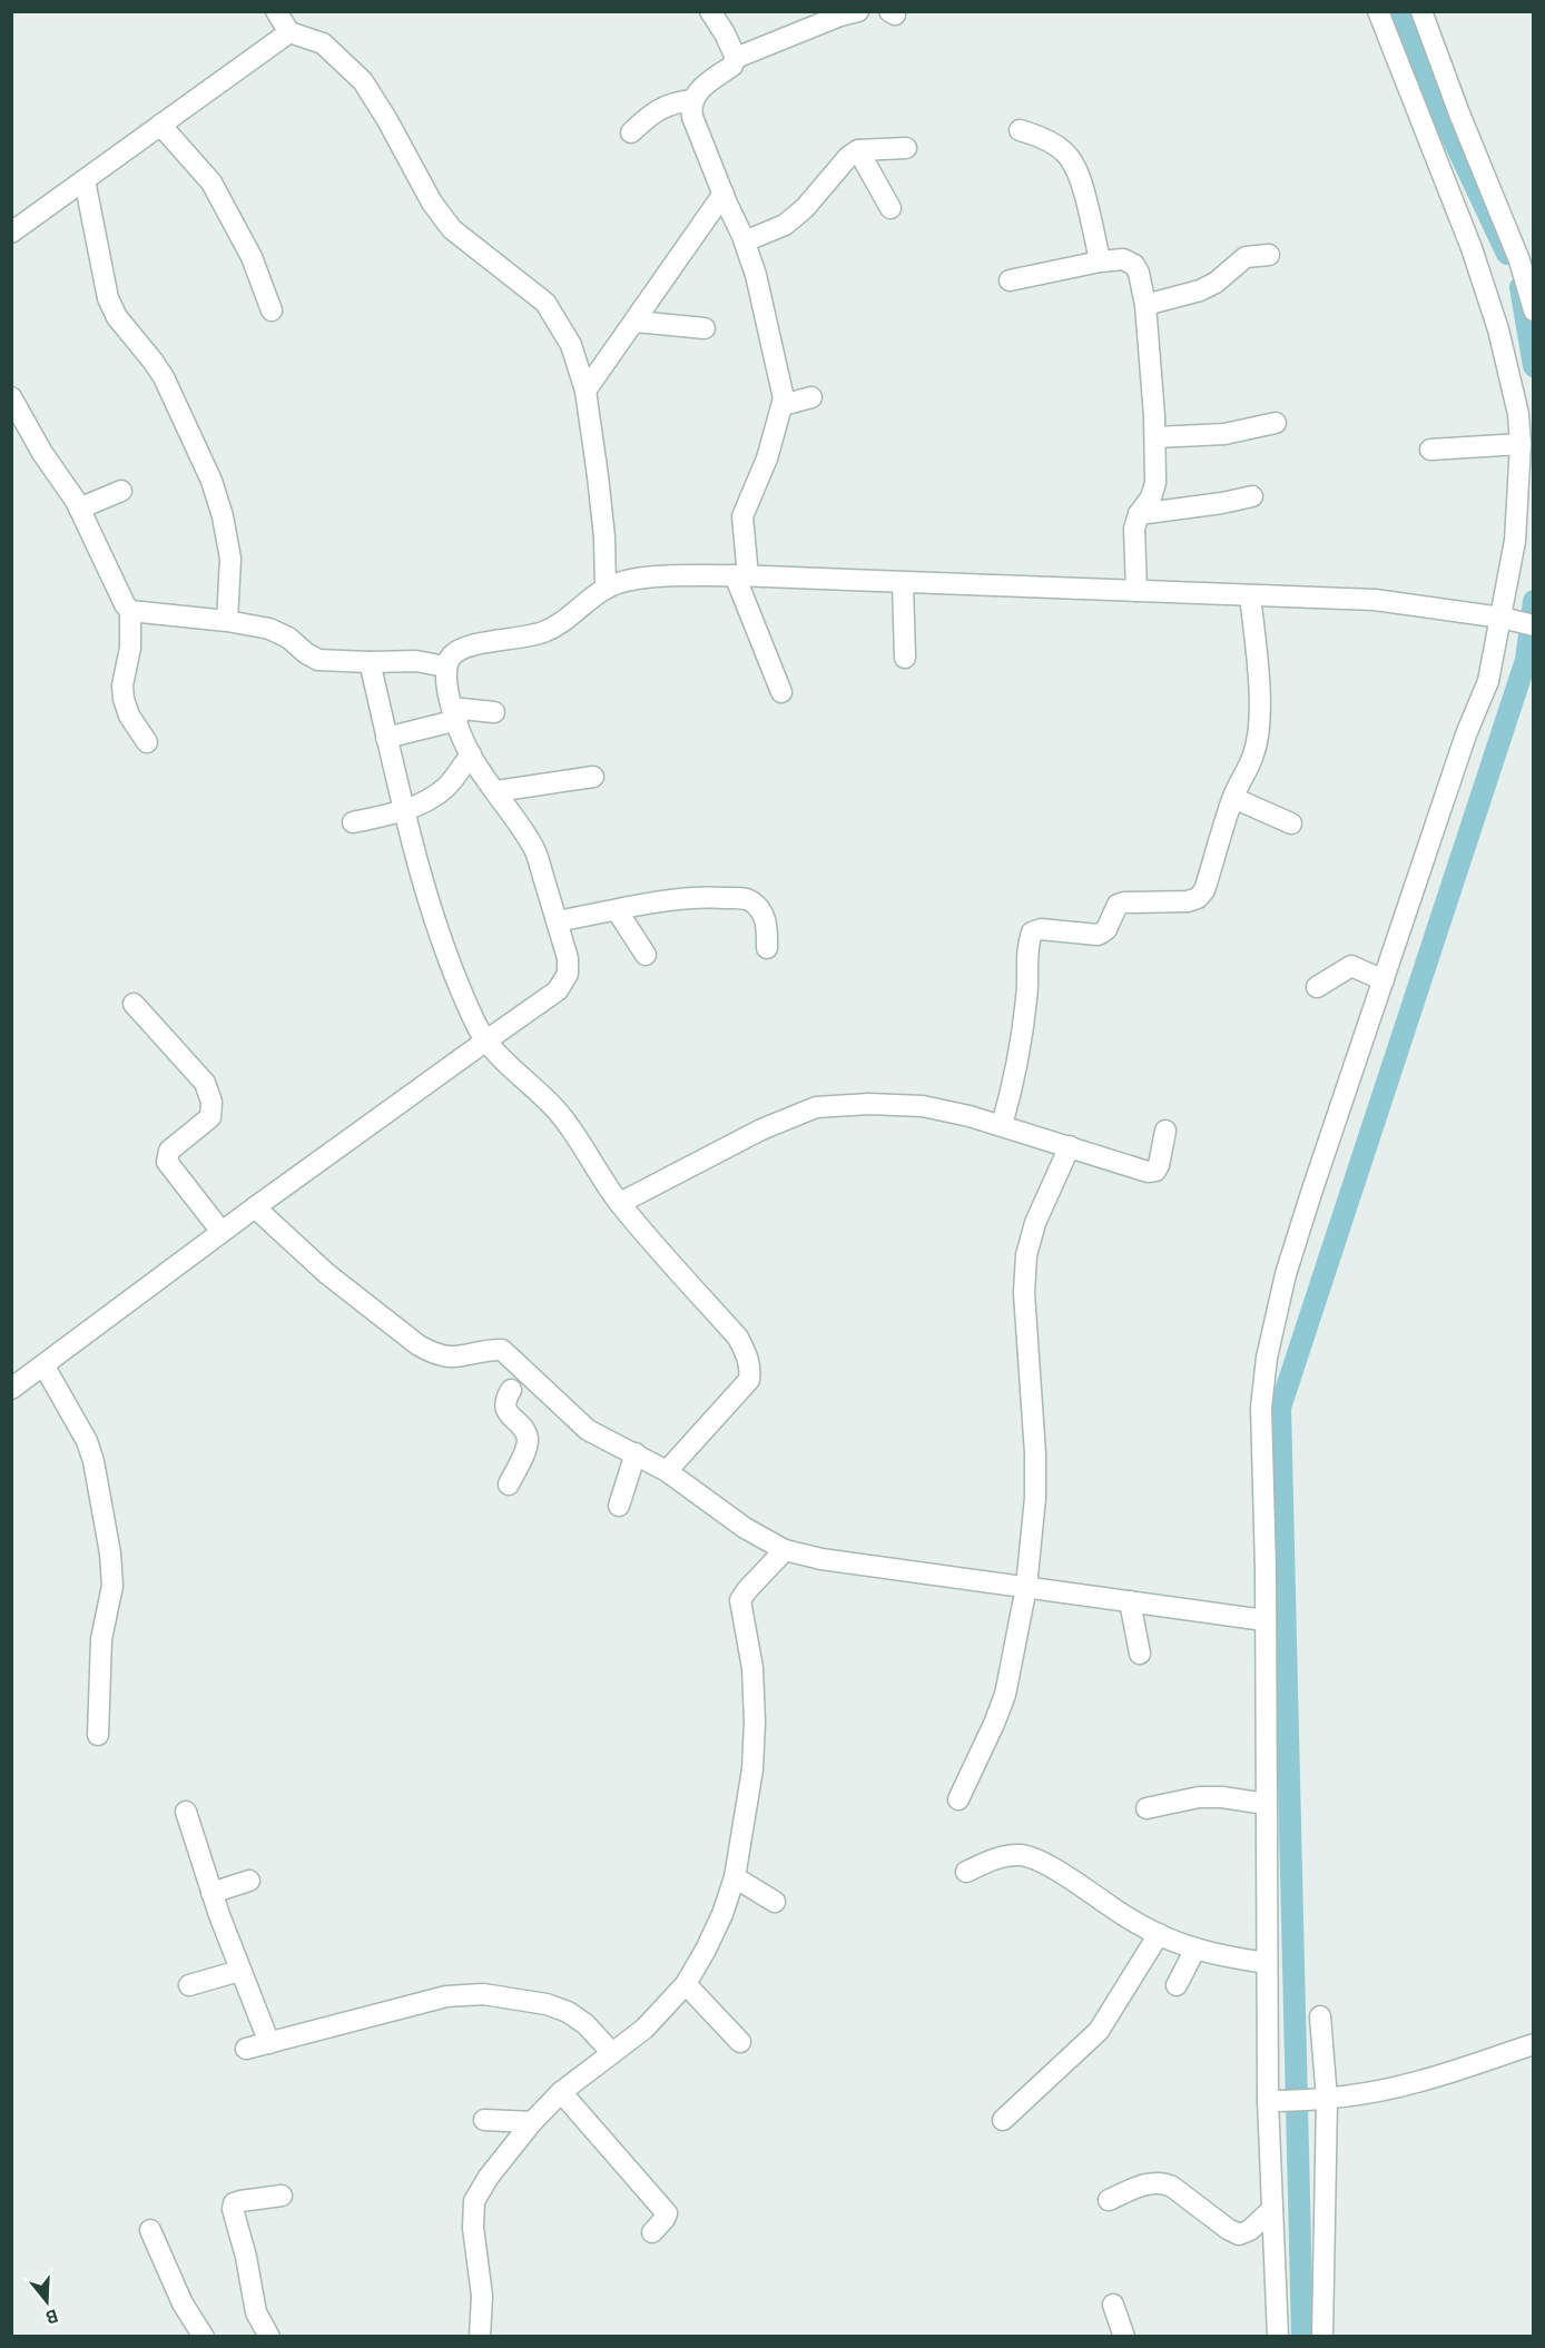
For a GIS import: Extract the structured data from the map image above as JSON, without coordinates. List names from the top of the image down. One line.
{"north":"bottom"}
